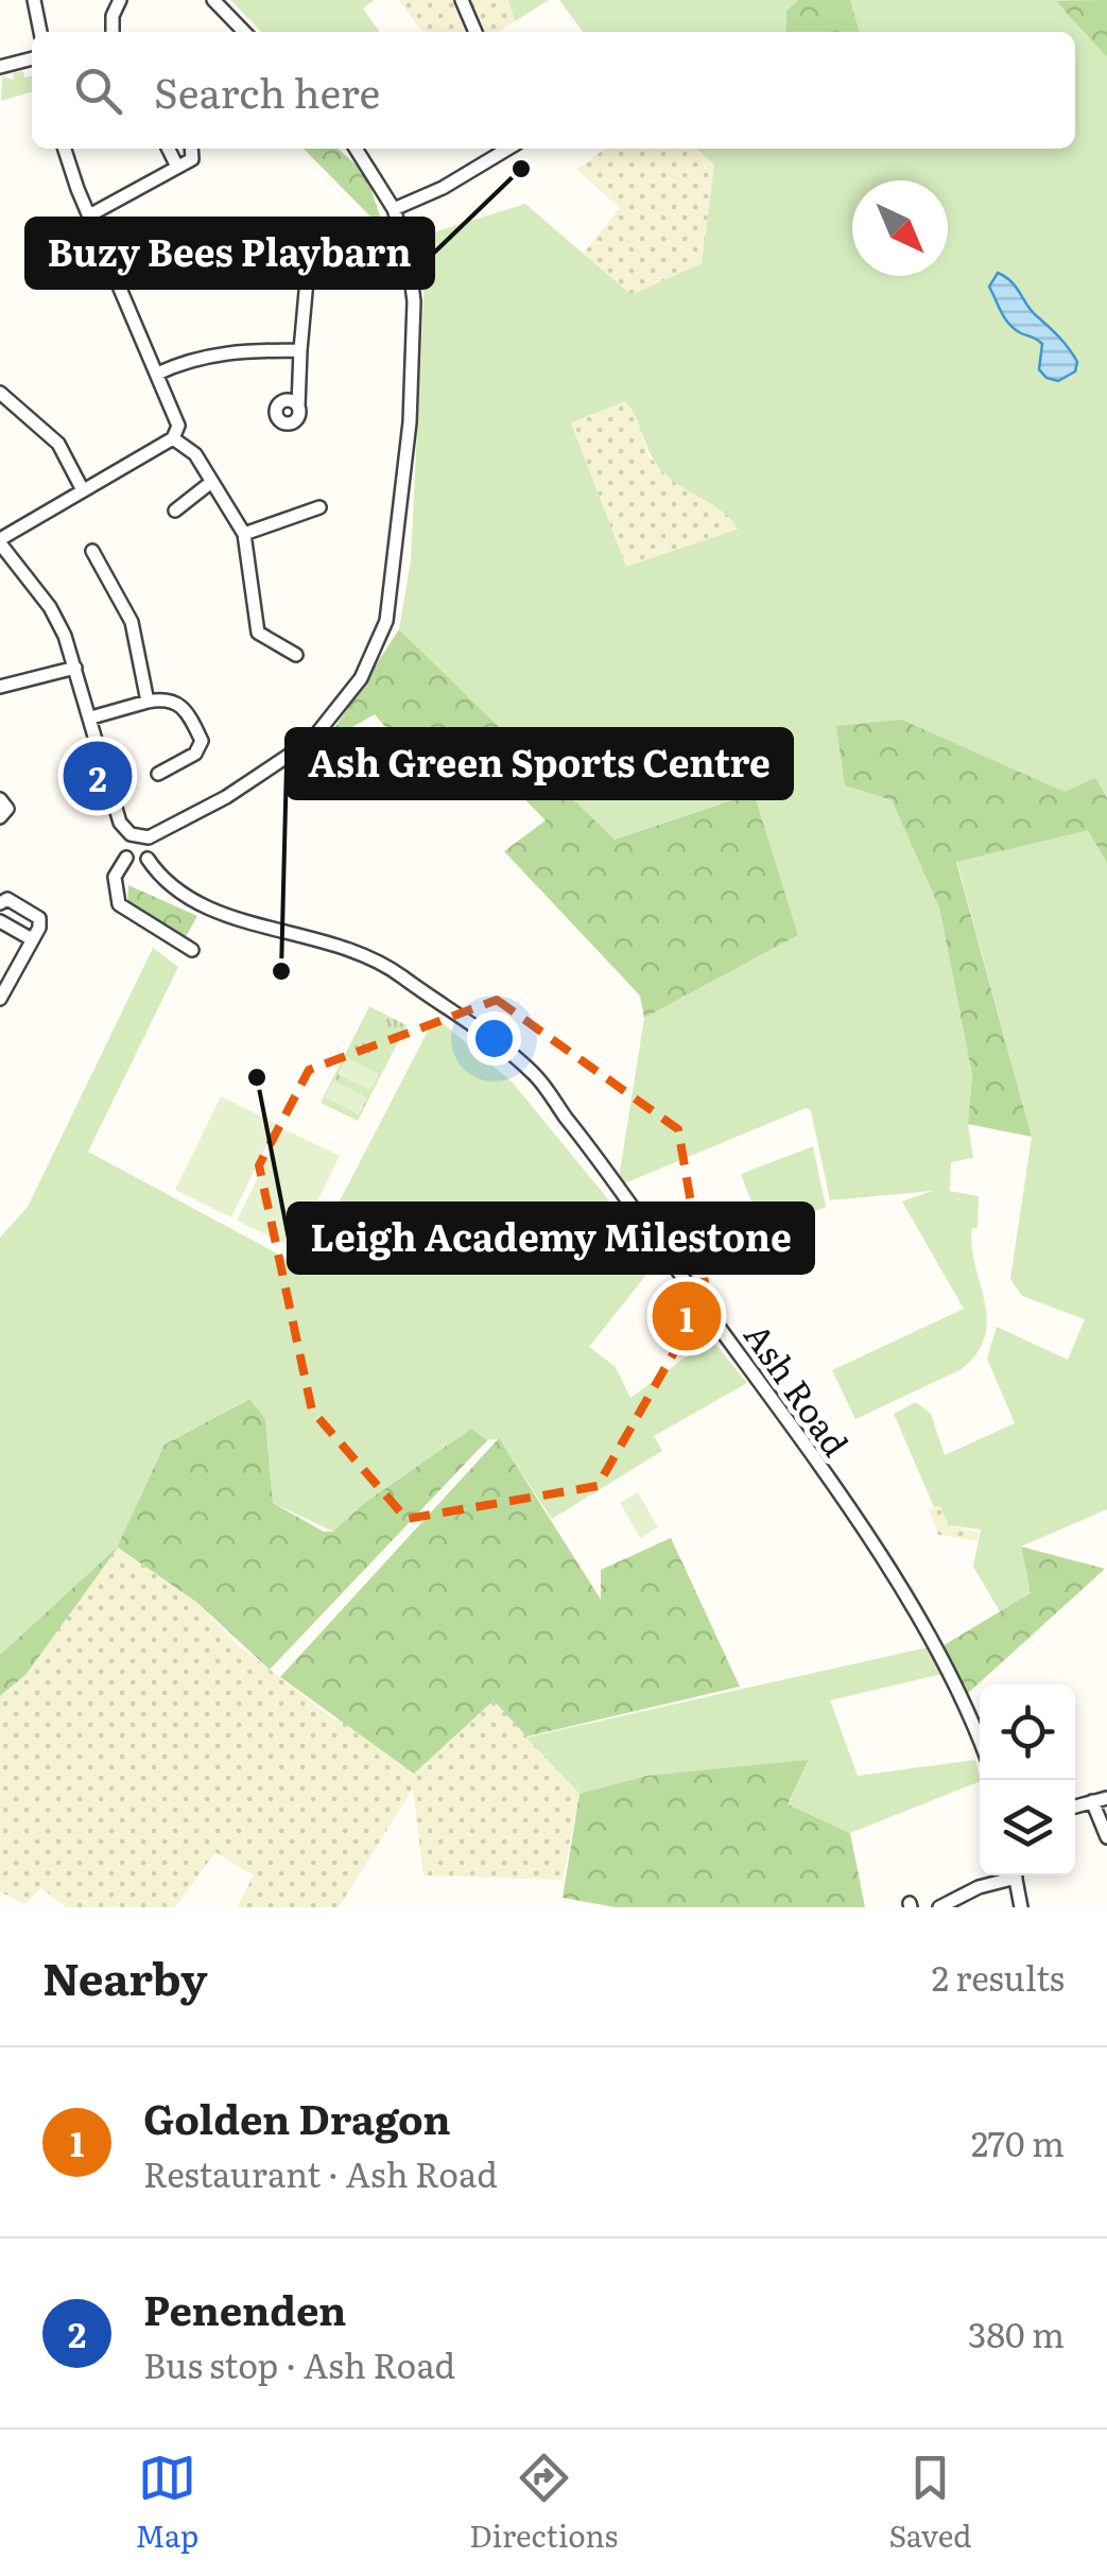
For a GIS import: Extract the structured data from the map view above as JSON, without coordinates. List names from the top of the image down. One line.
{"streets":{"street":["Ash Road"]},"places":["Buzy Bees Playbarn","Ash Green Sports Centre","Leigh Academy Milestone"],"north":"bottom right","page":{"search":"Search here","pins":["2","1"],"heading":["Nearby","2 results"],"list":[{"mark":"1","name":"Golden Dragon","note":"Restaurant · Ash Road","value":"270 m"},{"mark":"2","name":"Penenden","note":"Bus stop · Ash Road","value":"380 m"}],"nav":["Map","Directions","Saved"]}}
